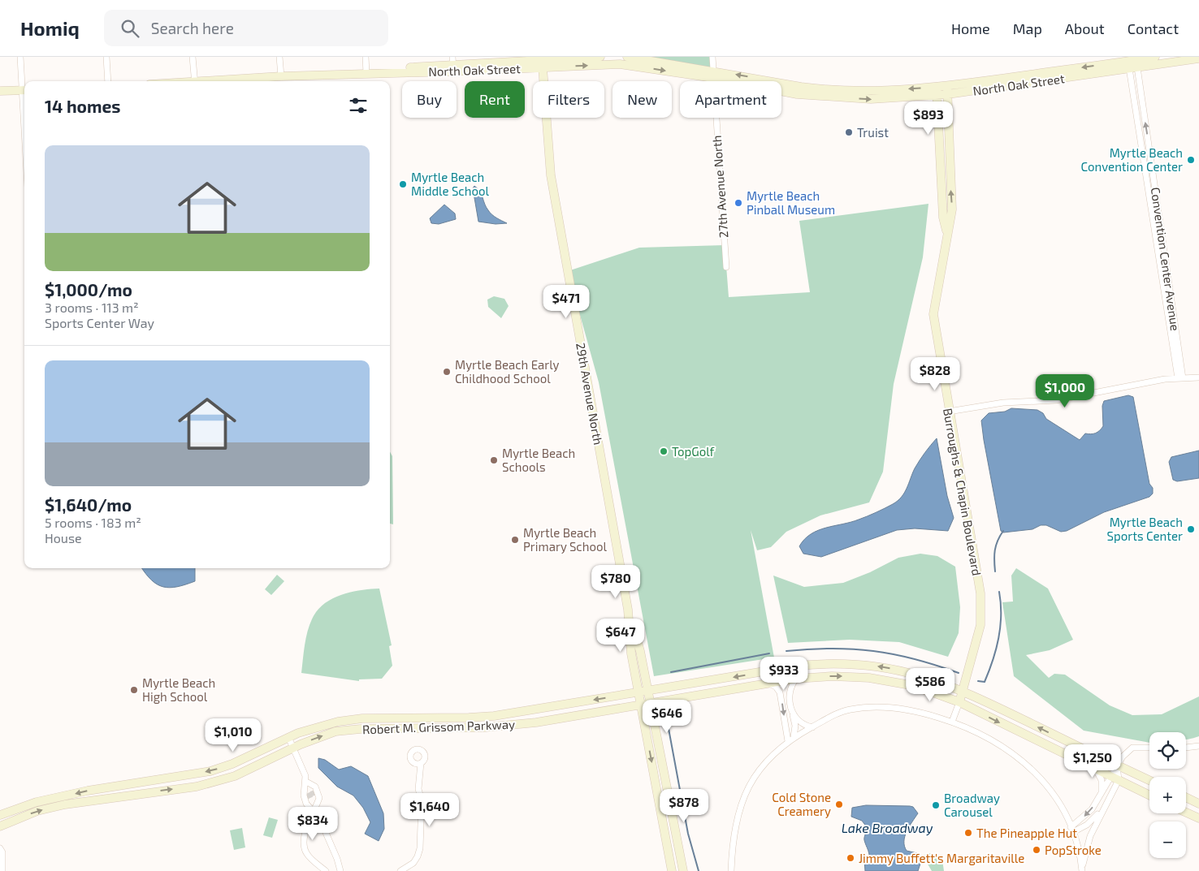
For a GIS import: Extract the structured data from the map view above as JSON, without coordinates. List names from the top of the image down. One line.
{"streets":{"main road":["North Oak Street","29th Avenue North","Burroughs & Chapin Boulevard","Robert M. Grissom Parkway"],"street":["27th Avenue North","Convention Center Avenue"]},"crossings":[["North Oak Street","27th Avenue North"],["North Oak Street","Convention Center Avenue"],["North Oak Street","29th Avenue North"],["North Oak Street","Burroughs & Chapin Boulevard"],["29th Avenue North","Robert M. Grissom Parkway"],["Burroughs & Chapin Boulevard","Robert M. Grissom Parkway"]],"water":["Lake Broadway"],"places":["Truist","Myrtle Beach Convention Center","Myrtle Beach Middle School","Myrtle Beach Pinball Museum","Myrtle Beach Early Childhood School","TopGolf","Myrtle Beach Schools","Myrtle Beach Sports Center","Myrtle Beach Primary School","Myrtle Beach High School","Cold Stone Creamery","Broadway Carousel","The Pineapple Hut","PopStroke","Jimmy Buffett's Margaritaville"],"page":{"header":"Homiq","search":"Search here","nav":["Home","Map","About","Contact"],"chip":["Buy","Rent","Filters","New","Apartment"],"heading":"14 homes","price":["$893","$471","$828","$1,000","$780","$647","$933","$586","$646","$1,010","$1,250","$878","$1,640","$834"],"list":[{"name":"$1,000/mo","note":"3 rooms · 113 m² · Sports Center Way"},{"name":"$1,640/mo","note":"5 rooms · 183 m² · House"}],"map_buttons":["+","−"]}}
